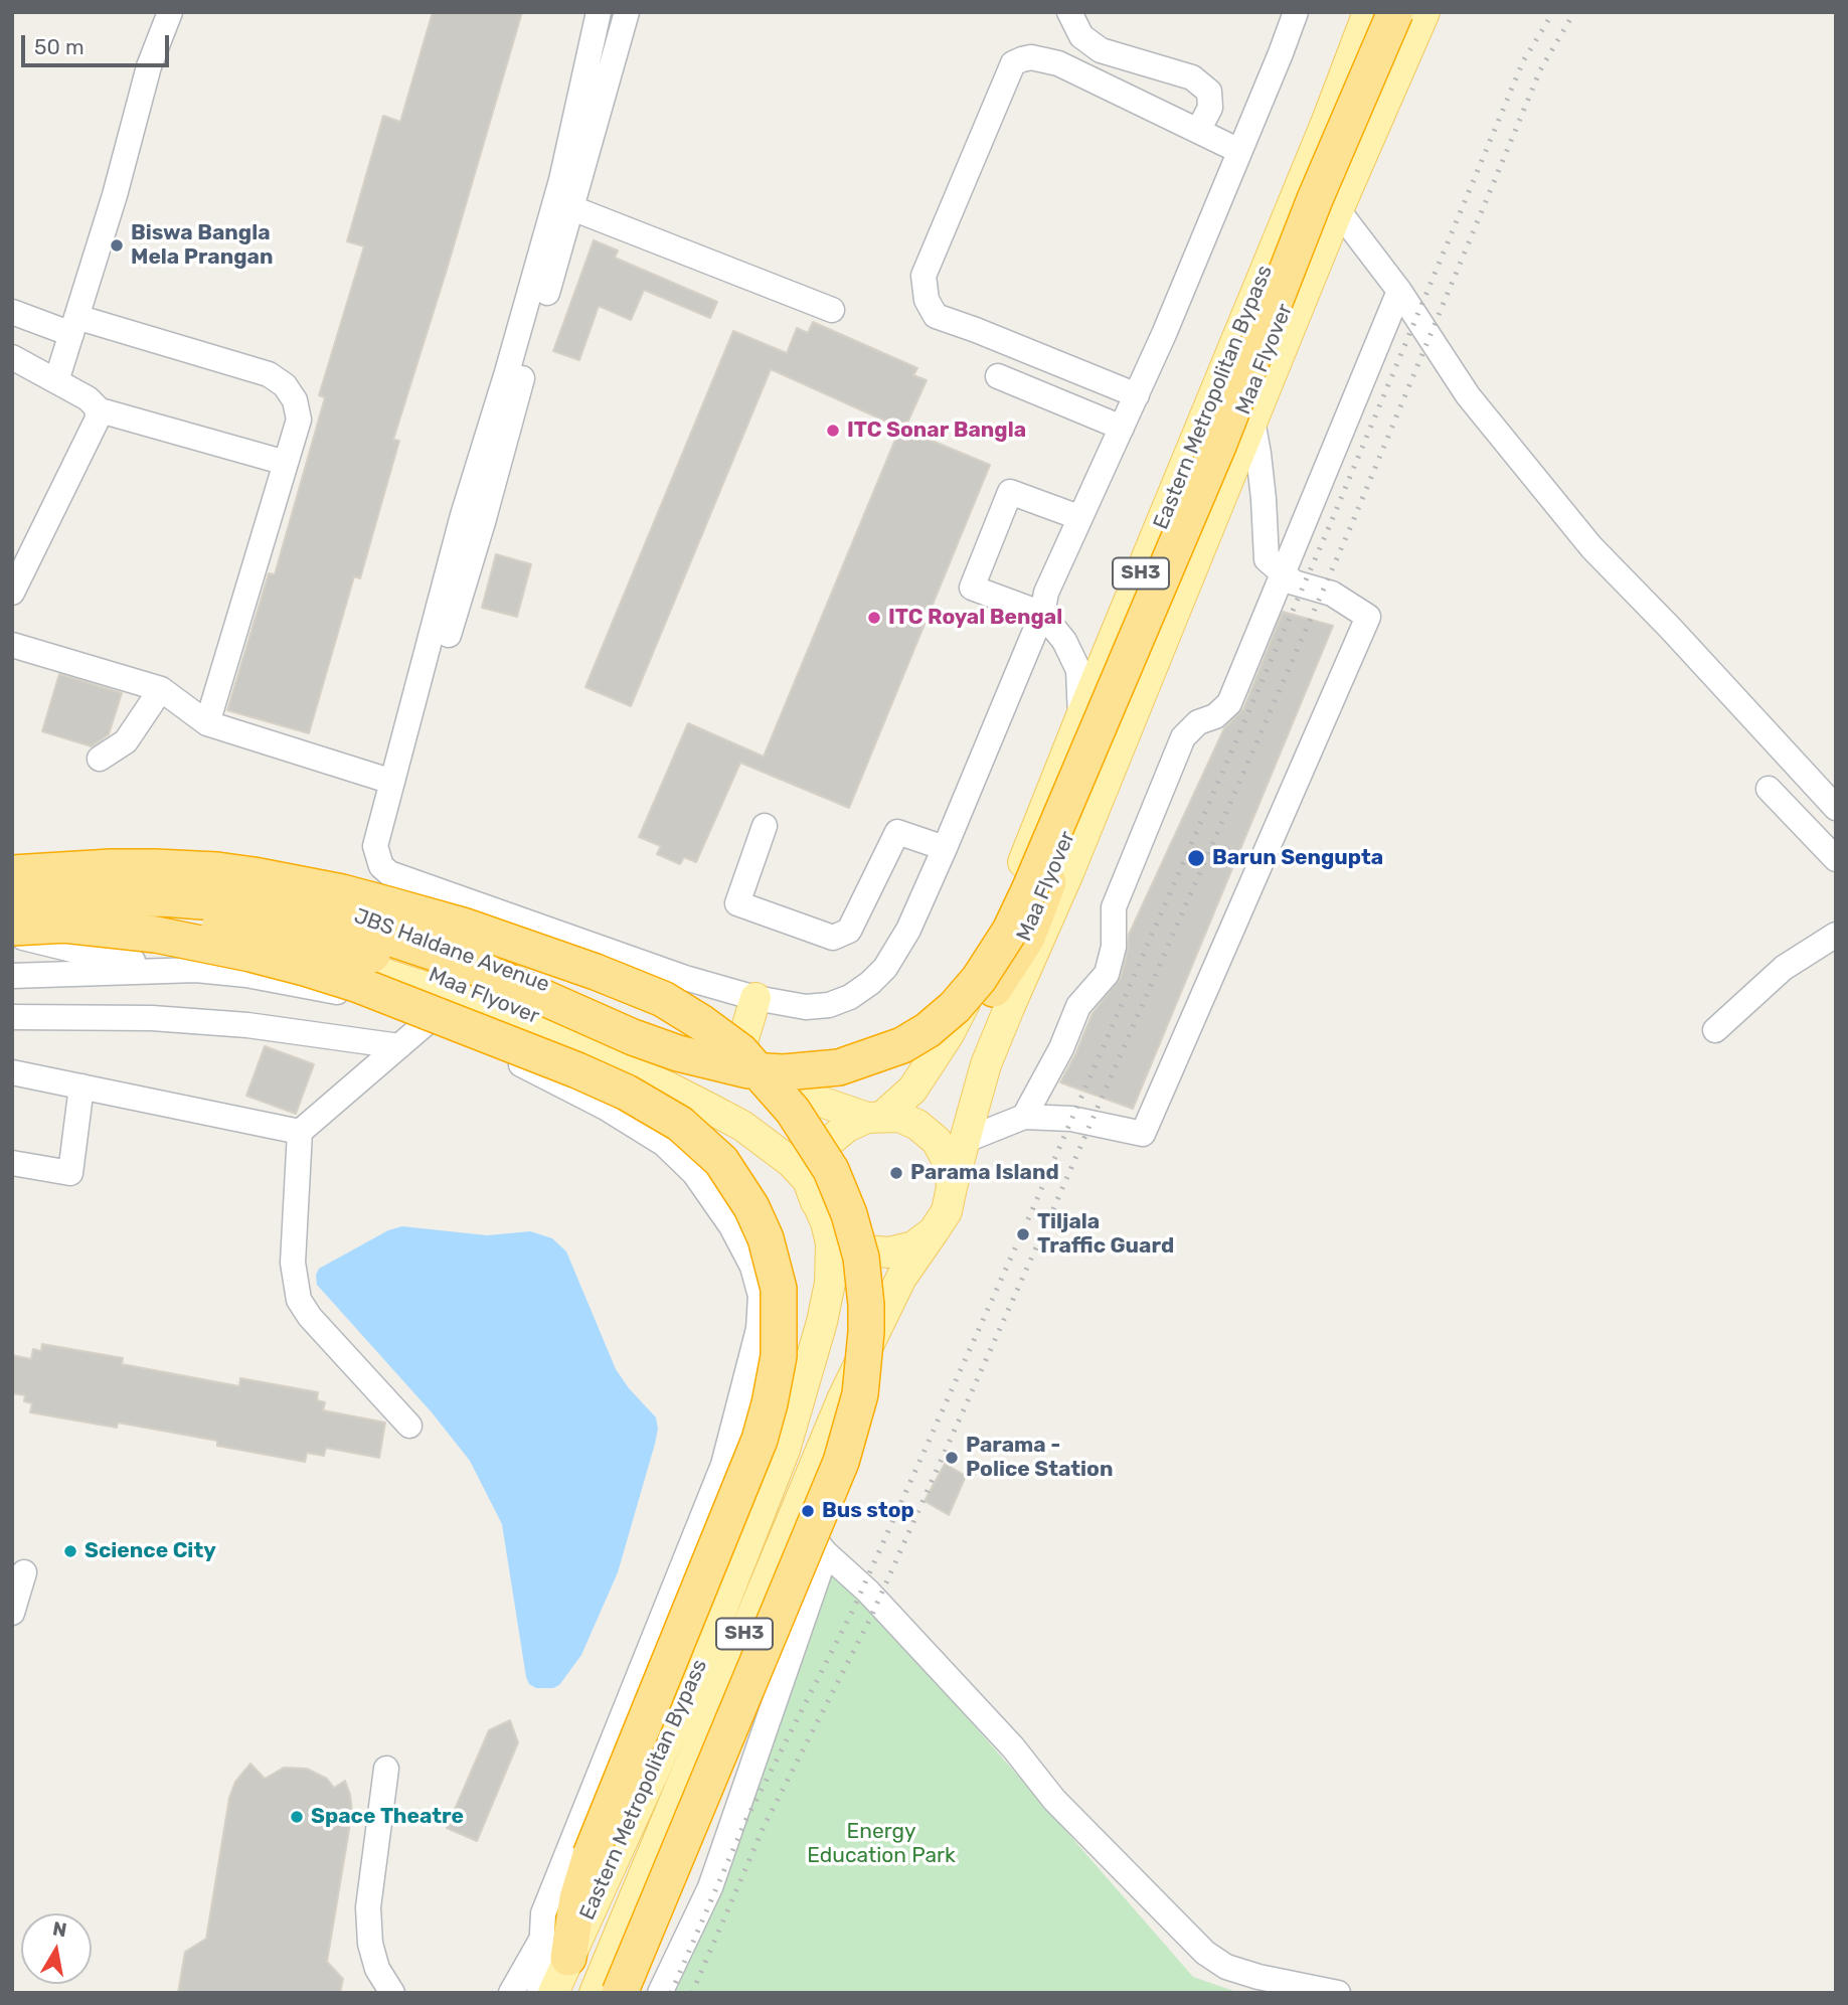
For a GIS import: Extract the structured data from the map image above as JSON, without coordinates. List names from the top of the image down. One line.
{"streets":{"highway":["Maa Flyover"],"main road":["Eastern Metropolitan Bypass","SH3","JBS Haldane Avenue"]},"crossings":[["Maa Flyover","JBS Haldane Avenue"],["Eastern Metropolitan Bypass","SH3"],["Eastern Metropolitan Bypass","JBS Haldane Avenue"],["SH3","JBS Haldane Avenue"]],"parks":["Energy Education Park"],"places":["Biswa Bangla Mela Prangan","ITC Sonar Bangla","ITC Royal Bengal","Barun Sengupta","Parama Island","Tiljala Traffic Guard","Parama - Police Station","Bus stop","Science City","Space Theatre"],"scale_bar":"50 m","north":"top"}
